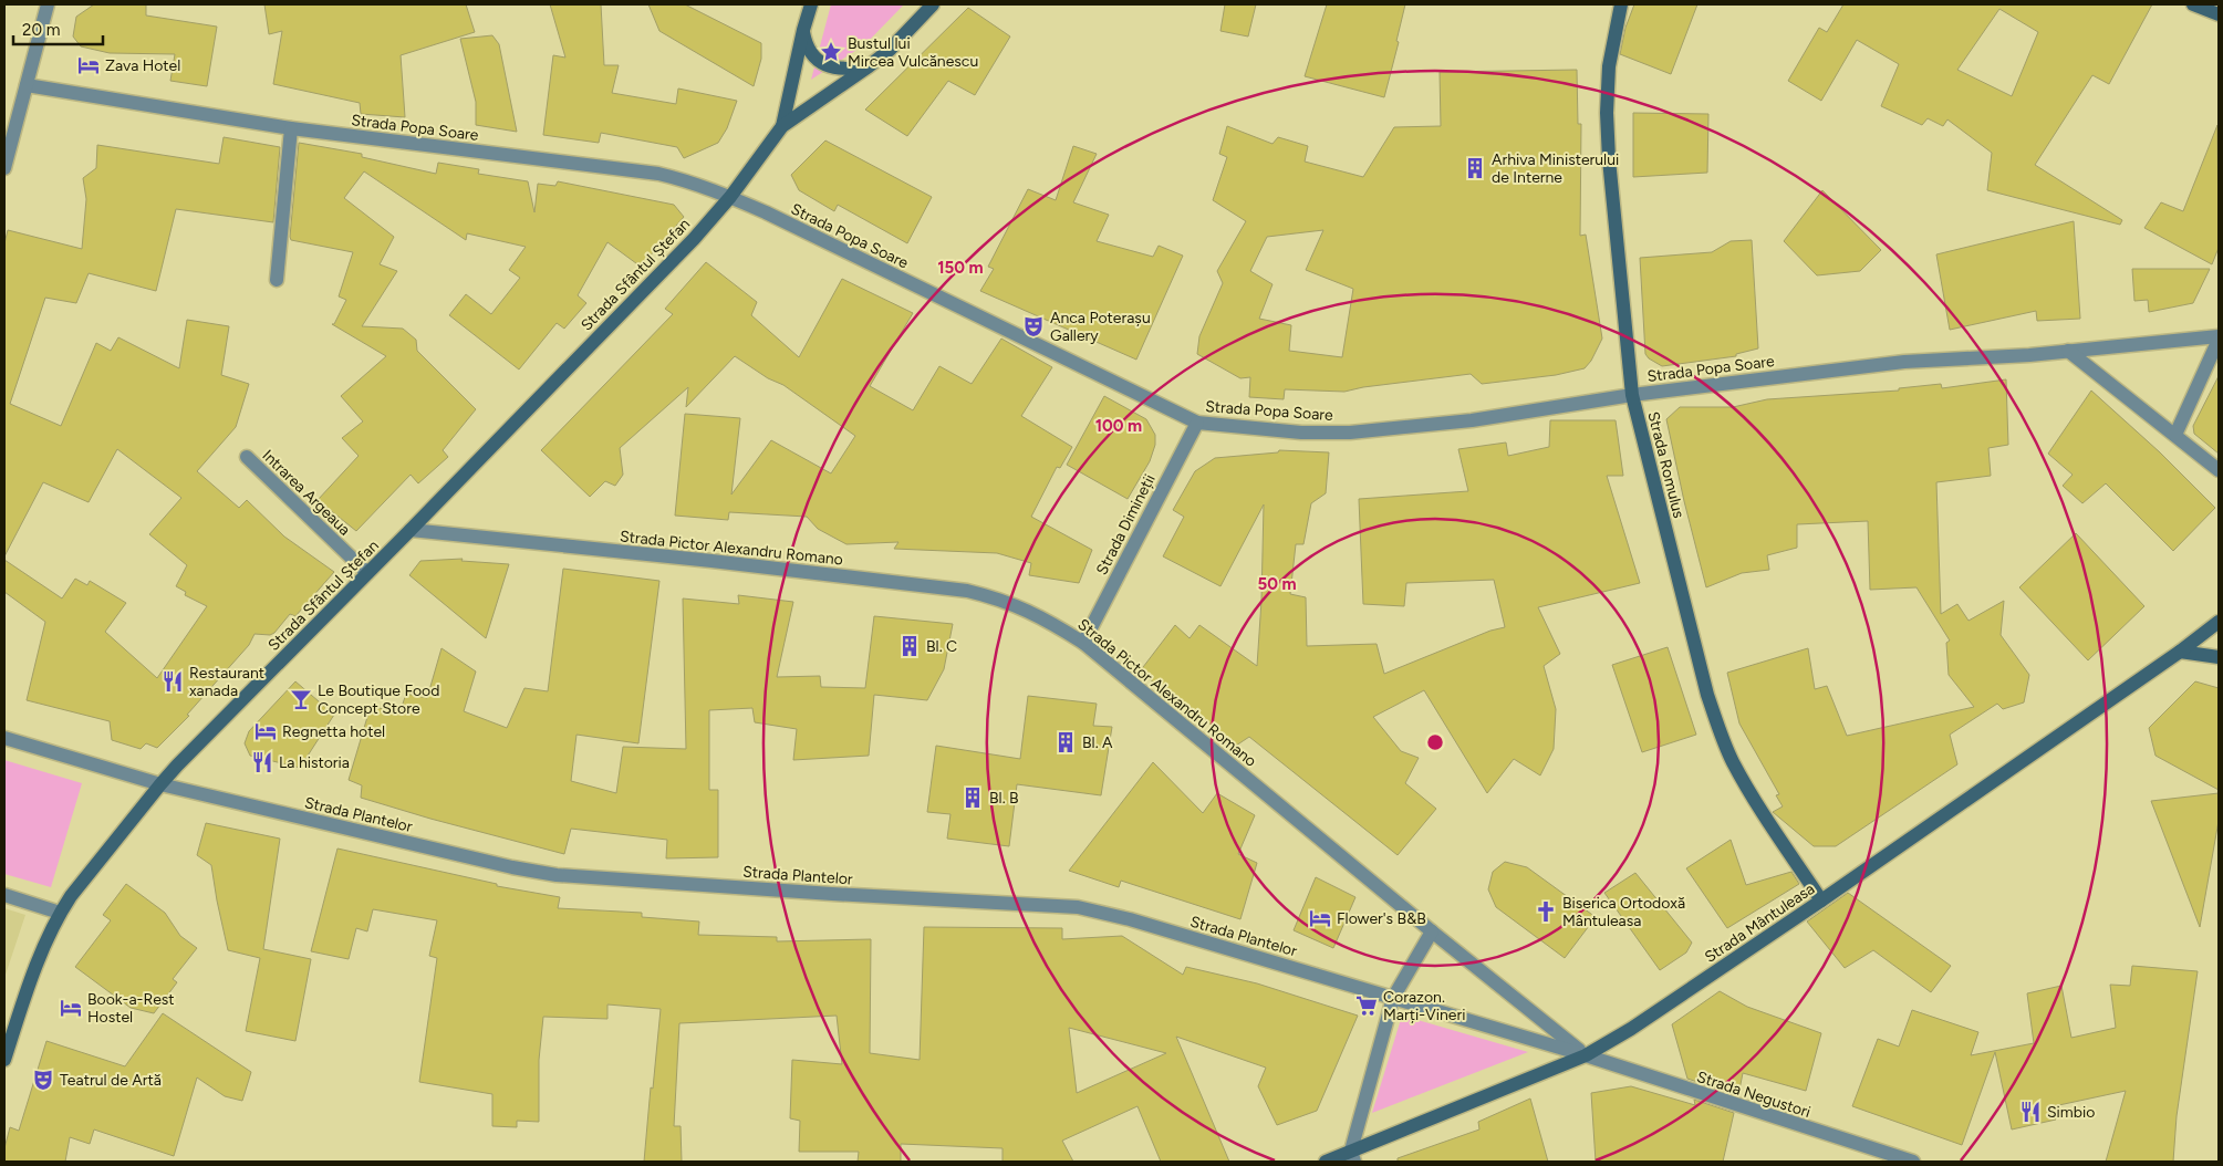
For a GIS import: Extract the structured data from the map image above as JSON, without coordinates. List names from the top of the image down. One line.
{"streets":{"street":["Strada Popa Soare","Strada Sfântul Ștefan","Strada Romulus","Intrarea Argeaua","Strada Dimineții","Strada Pictor Alexandru Romano","Strada Plantelor","Strada Mântuleasa","Strada Negustori"]},"crossings":[["Strada Popa Soare","Strada Sfântul Ștefan"],["Strada Popa Soare","Strada Romulus"],["Strada Popa Soare","Strada Dimineții"],["Strada Sfântul Ștefan","Intrarea Argeaua"],["Strada Sfântul Ștefan","Strada Pictor Alexandru Romano"],["Strada Sfântul Ștefan","Strada Plantelor"],["Strada Romulus","Strada Mântuleasa"],["Strada Dimineții","Strada Pictor Alexandru Romano"],["Strada Pictor Alexandru Romano","Strada Plantelor"],["Strada Pictor Alexandru Romano","Strada Mântuleasa"],["Strada Pictor Alexandru Romano","Strada Negustori"],["Strada Plantelor","Strada Mântuleasa"],["Strada Plantelor","Strada Negustori"],["Strada Mântuleasa","Strada Negustori"]],"places":{"place":["Bustul lui Mircea Vulcănescu"],"hotel":["Zava Hotel","Regnetta hotel","Flower's B&B","Book-a-Rest Hostel"],"building":["Arhiva Ministerului de Interne","Bl. C","Bl. A","Bl. B"],"theatre":["Anca Poterașu Gallery","Teatrul de Artă"],"restaurant":["Restaurant xanada","La historia","Simbio"],"bar":["Le Boutique Food Concept Store"],"church":["Biserica Ortodoxă Mântuleasa"],"supermarket":["Corazon. Marți-Vineri"]},"scale_bar":"20 m","rings":["150 m","100 m","50 m"]}
